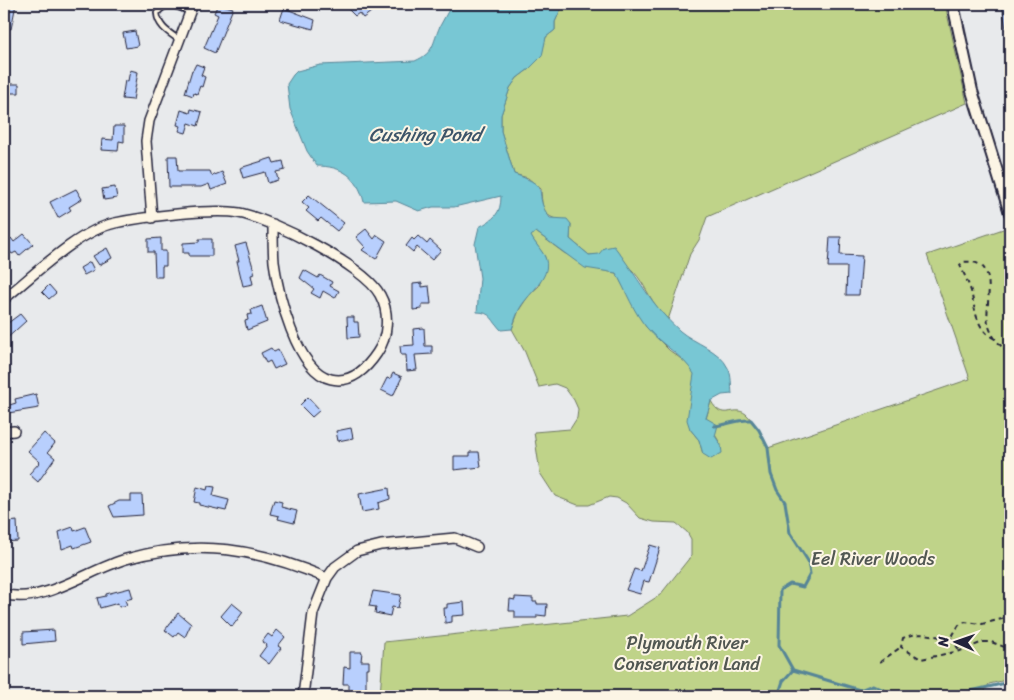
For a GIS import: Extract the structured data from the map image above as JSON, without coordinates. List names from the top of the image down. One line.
{"water":["Cushing Pond"],"parks":["Eel River Woods","Plymouth River Conservation Land"],"north":"left"}
